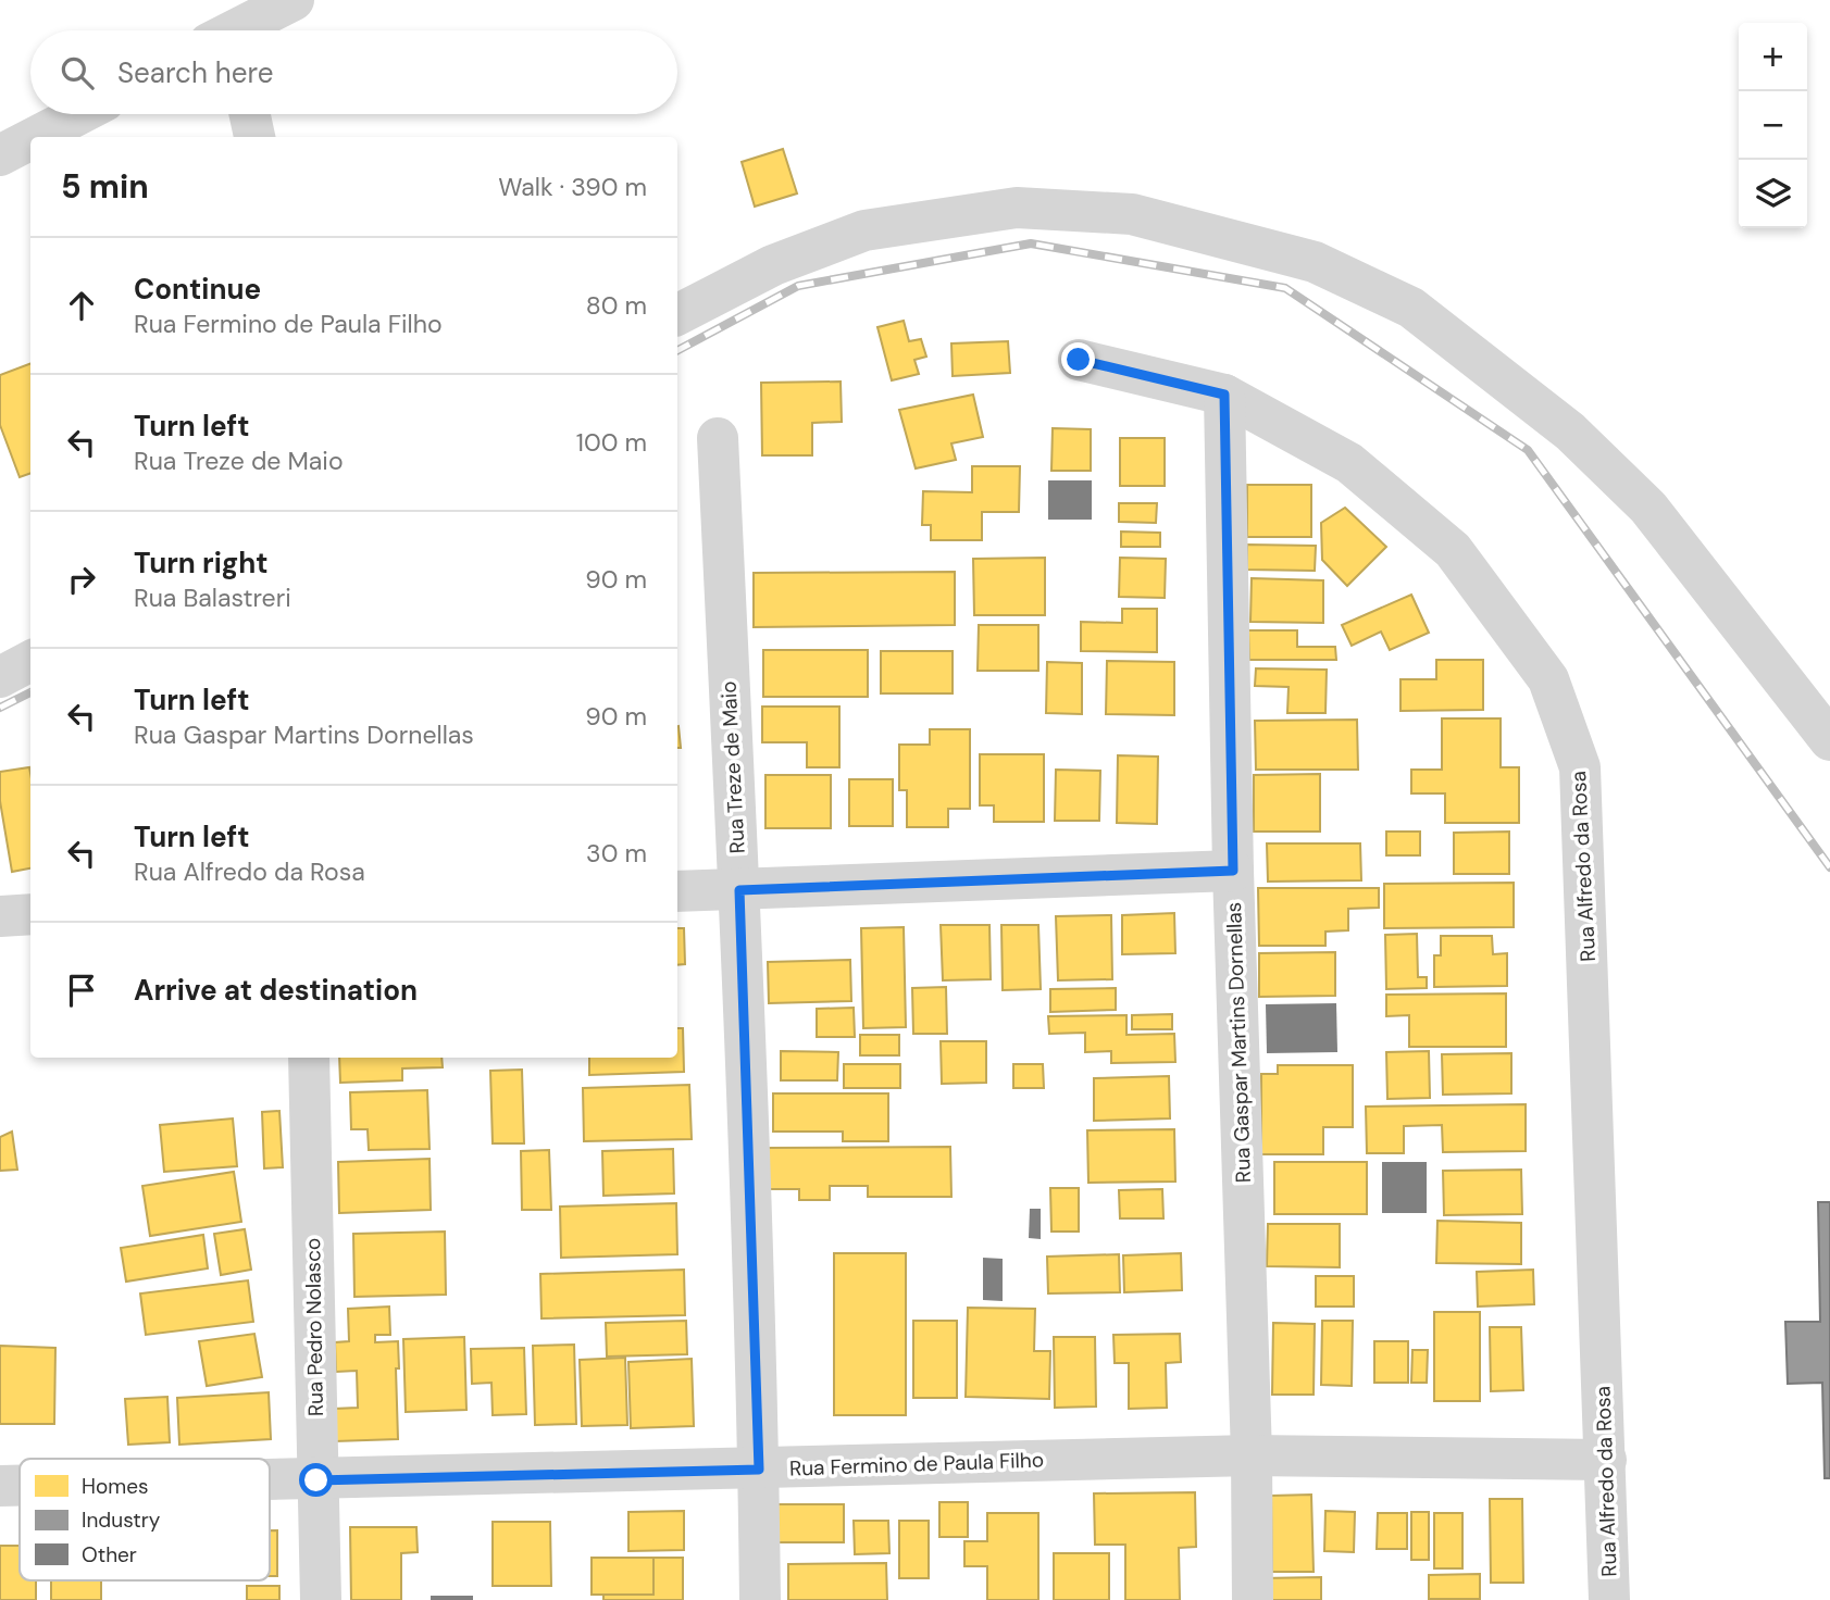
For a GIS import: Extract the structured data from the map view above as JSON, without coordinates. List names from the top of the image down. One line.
{"streets":{"street":["Rua Treze de Maio","Rua Alfredo da Rosa","Rua Gaspar Martins Dornellas","Rua Pedro Nolasco","Rua Fermino de Paula Filho"]},"crossings":[["Rua Treze de Maio","Rua Fermino de Paula Filho"],["Rua Alfredo da Rosa","Rua Gaspar Martins Dornellas"],["Rua Alfredo da Rosa","Rua Fermino de Paula Filho"],["Rua Gaspar Martins Dornellas","Rua Fermino de Paula Filho"],["Rua Pedro Nolasco","Rua Fermino de Paula Filho"]],"legend":["Homes","Industry","Other"],"page":{"map_buttons":["+","−"],"search":"Search here","heading":["5 min","Walk · 390 m"],"list":[["Continue","Rua Fermino de Paula Filho","80 m"],["Turn left","Rua Treze de Maio","100 m"],["Turn right","Rua Balastreri","90 m"],["Turn left","Rua Gaspar Martins Dornellas","90 m"],["Turn left","Rua Alfredo da Rosa","30 m"],"Arrive at destination"]}}
